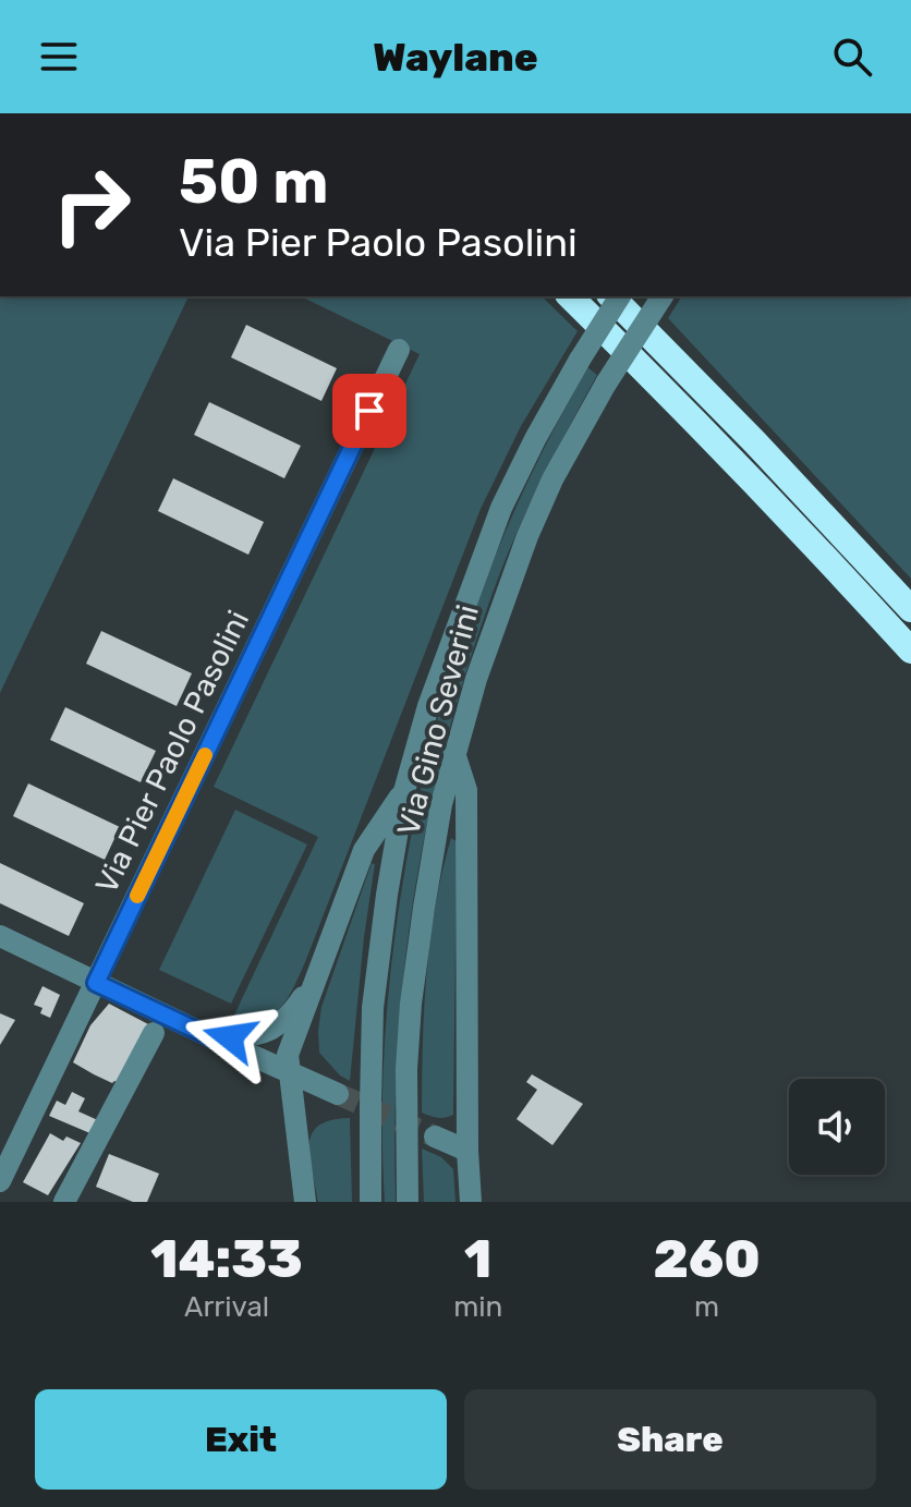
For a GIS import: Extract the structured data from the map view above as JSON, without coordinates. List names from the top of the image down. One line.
{"streets":{"street":["Via Gino Severini","Via Pier Paolo Pasolini"]},"page":{"header":"Waylane","turn":["50 m","Via Pier Paolo Pasolini"],"eta":["14:33","Arrival","1","min","260","m"],"buttons":["Exit","Share"]}}
